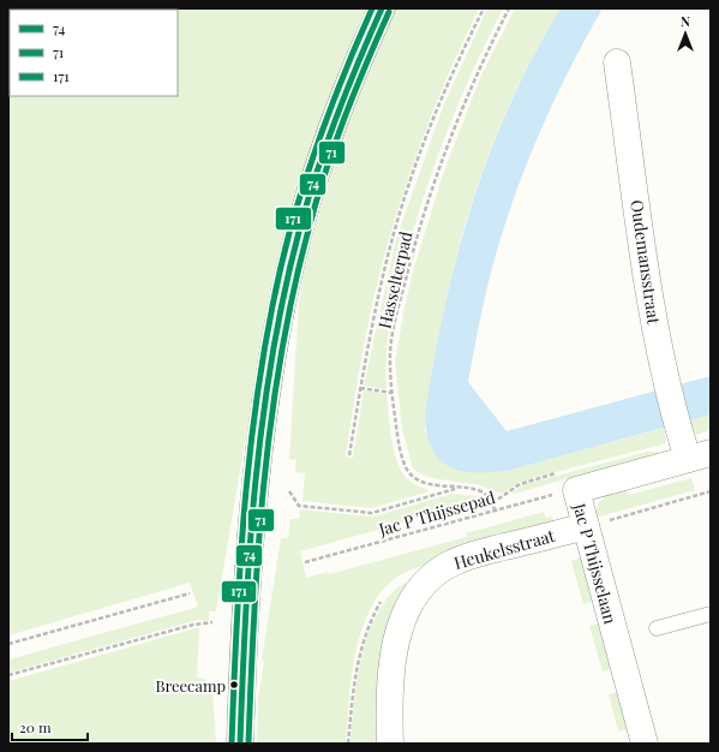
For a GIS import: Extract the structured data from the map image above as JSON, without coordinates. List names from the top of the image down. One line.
{"streets":{"street":["Oudemansstraat","Heukelsstraat","Jac P Thijsselaan"],"path":["Hasselterpad","Jac P Thijssepad"]},"crossings":[["Oudemansstraat","Jac P Thijsselaan"],["Hasselterpad","Jac P Thijssepad"],["Jac P Thijssepad","Jac P Thijsselaan"],["Heukelsstraat","Jac P Thijsselaan"]],"places":["Breecamp"],"lines":["transit line 74","transit line 171","transit line 71"],"legend":["74","71","171"],"scale_bar":"20 m","north":"top"}
